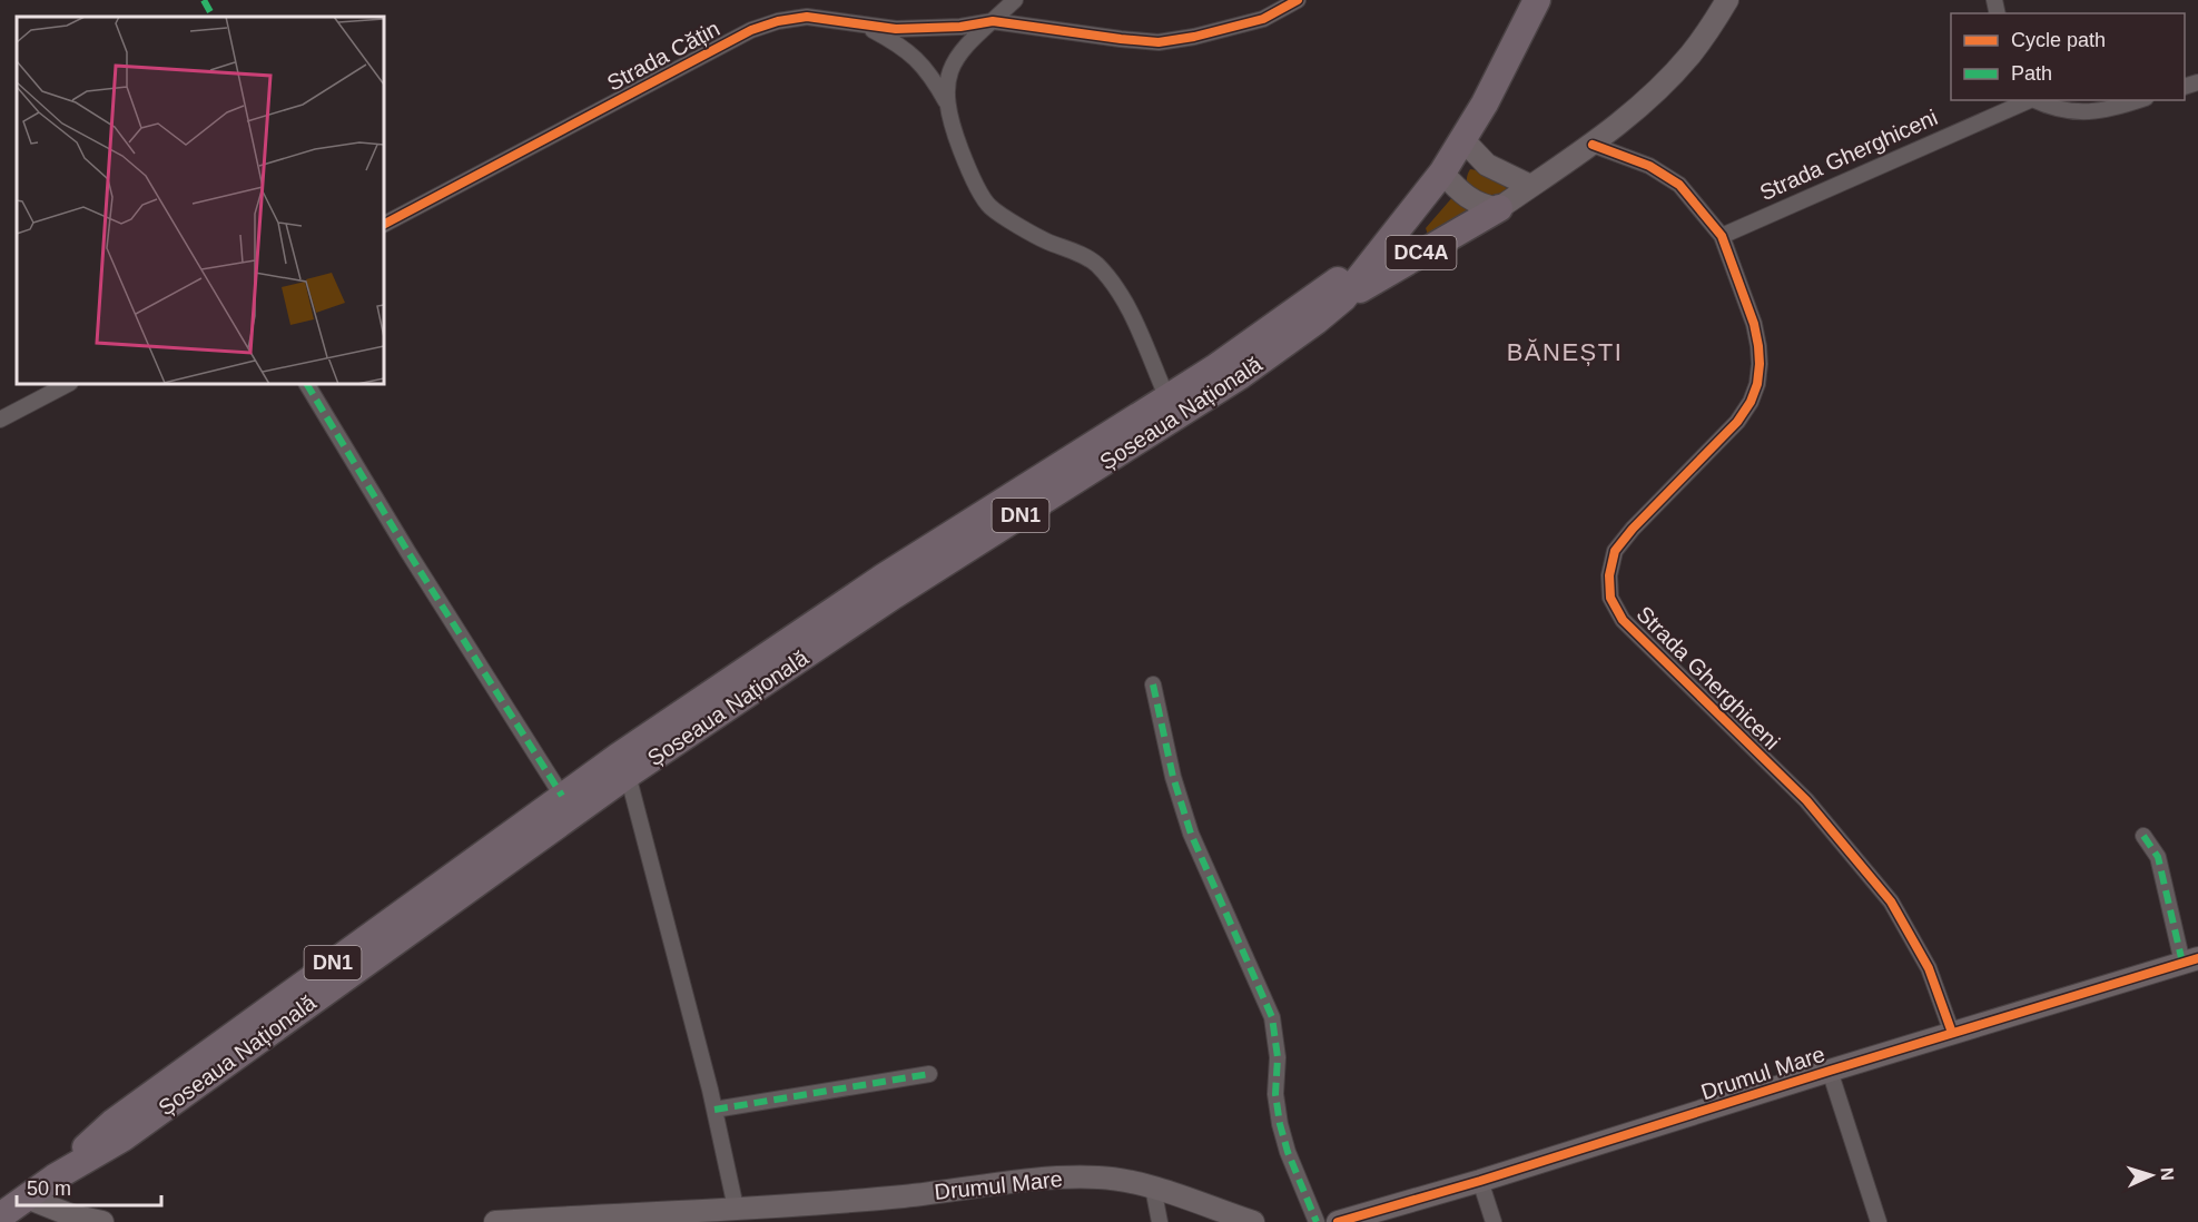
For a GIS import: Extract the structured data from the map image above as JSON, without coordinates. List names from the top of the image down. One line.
{"streets":{"highway":["DC4A","Șoseaua Națională","DN1"],"street":["Strada Cățin","Strada Gherghiceni","Drumul Mare"]},"crossings":[["Strada Cățin","Șoseaua Națională"],["Strada Gherghiceni","DC4A"],["Strada Gherghiceni","Drumul Mare"],["DC4A","Șoseaua Națională"]],"districts":["BĂNEȘTI"],"legend":["Cycle path","Path"],"scale_bar":"50 m","north":"right"}
